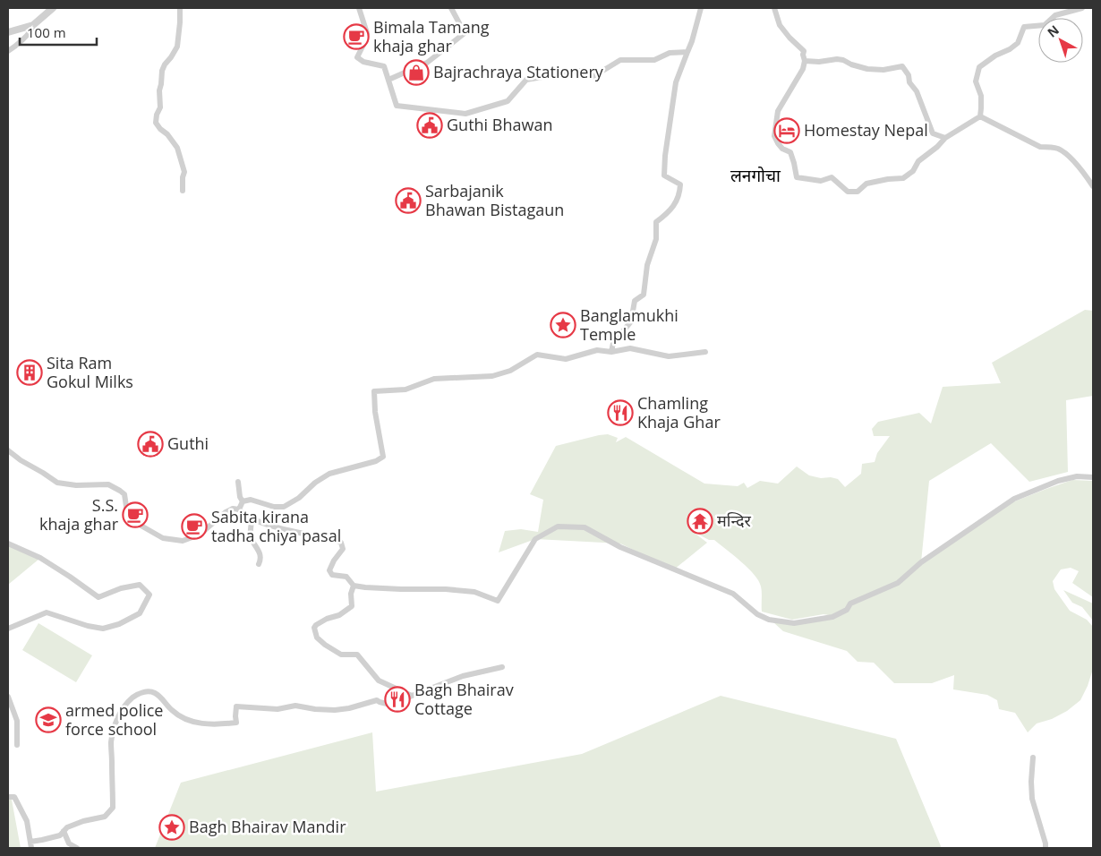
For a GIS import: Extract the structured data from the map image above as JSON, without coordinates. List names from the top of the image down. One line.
{"districts":["लनगोचा"],"places":{"cafe":["Bimala Tamang khaja ghar","S.S. khaja ghar","Sabita kirana tadha chiya pasal"],"shop":["Bajrachraya Stationery"],"public building":["Guthi Bhawan","Sarbajanik Bhawan Bistagaun","Guthi"],"hotel":["Homestay Nepal"],"place":["Banglamukhi Temple","Bagh Bhairav Mandir"],"building":["Sita Ram Gokul Milks"],"restaurant":["Chamling Khaja Ghar","Bagh Bhairav Cottage"],"temple":["मन्दिर"],"school or university":["armed police force school"]},"scale_bar":"100 m","north":"top left"}
